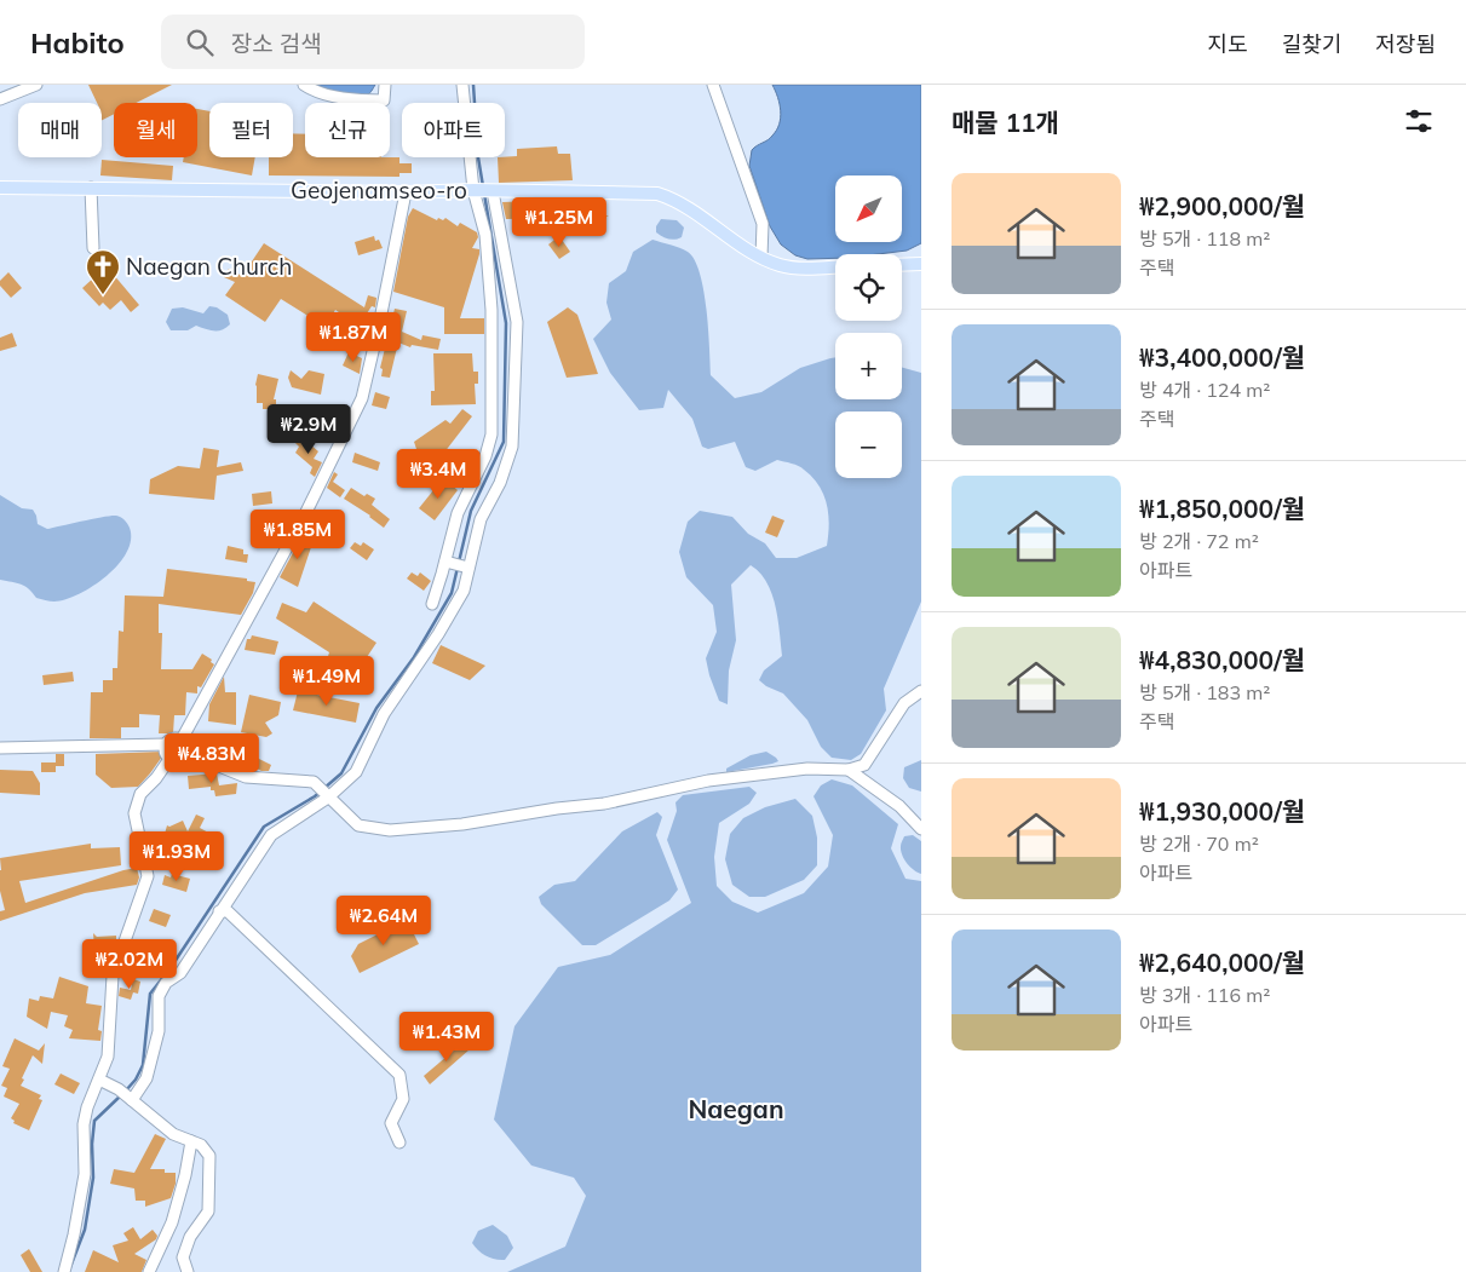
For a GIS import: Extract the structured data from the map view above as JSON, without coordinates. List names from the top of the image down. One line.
{"streets":{"main road":["Geojenamseo-ro"]},"districts":["Naegan"],"places":{"church":["Naegan Church"]},"north":"bottom left","page":{"header":"Habito","search":"장소 검색","nav":["지도","길찾기","저장됨"],"heading":"매물 11개","chip":["매매","월세","필터","신규","아파트"],"list":[{"name":"₩2,900,000/월","note":"방 5개 · 118 m² · 주택"},{"name":"₩3,400,000/월","note":"방 4개 · 124 m² · 주택"},{"name":"₩1,850,000/월","note":"방 2개 · 72 m² · 아파트"},{"name":"₩4,830,000/월","note":"방 5개 · 183 m² · 주택"},{"name":"₩1,930,000/월","note":"방 2개 · 70 m² · 아파트"},{"name":"₩2,640,000/월","note":"방 3개 · 116 m² · 아파트"}],"map_buttons":["+","−"],"price":["₩1.25M","₩1.87M","₩2.9M","₩3.4M","₩1.85M","₩1.49M","₩4.83M","₩1.93M","₩2.64M","₩2.02M","₩1.43M"]}}
